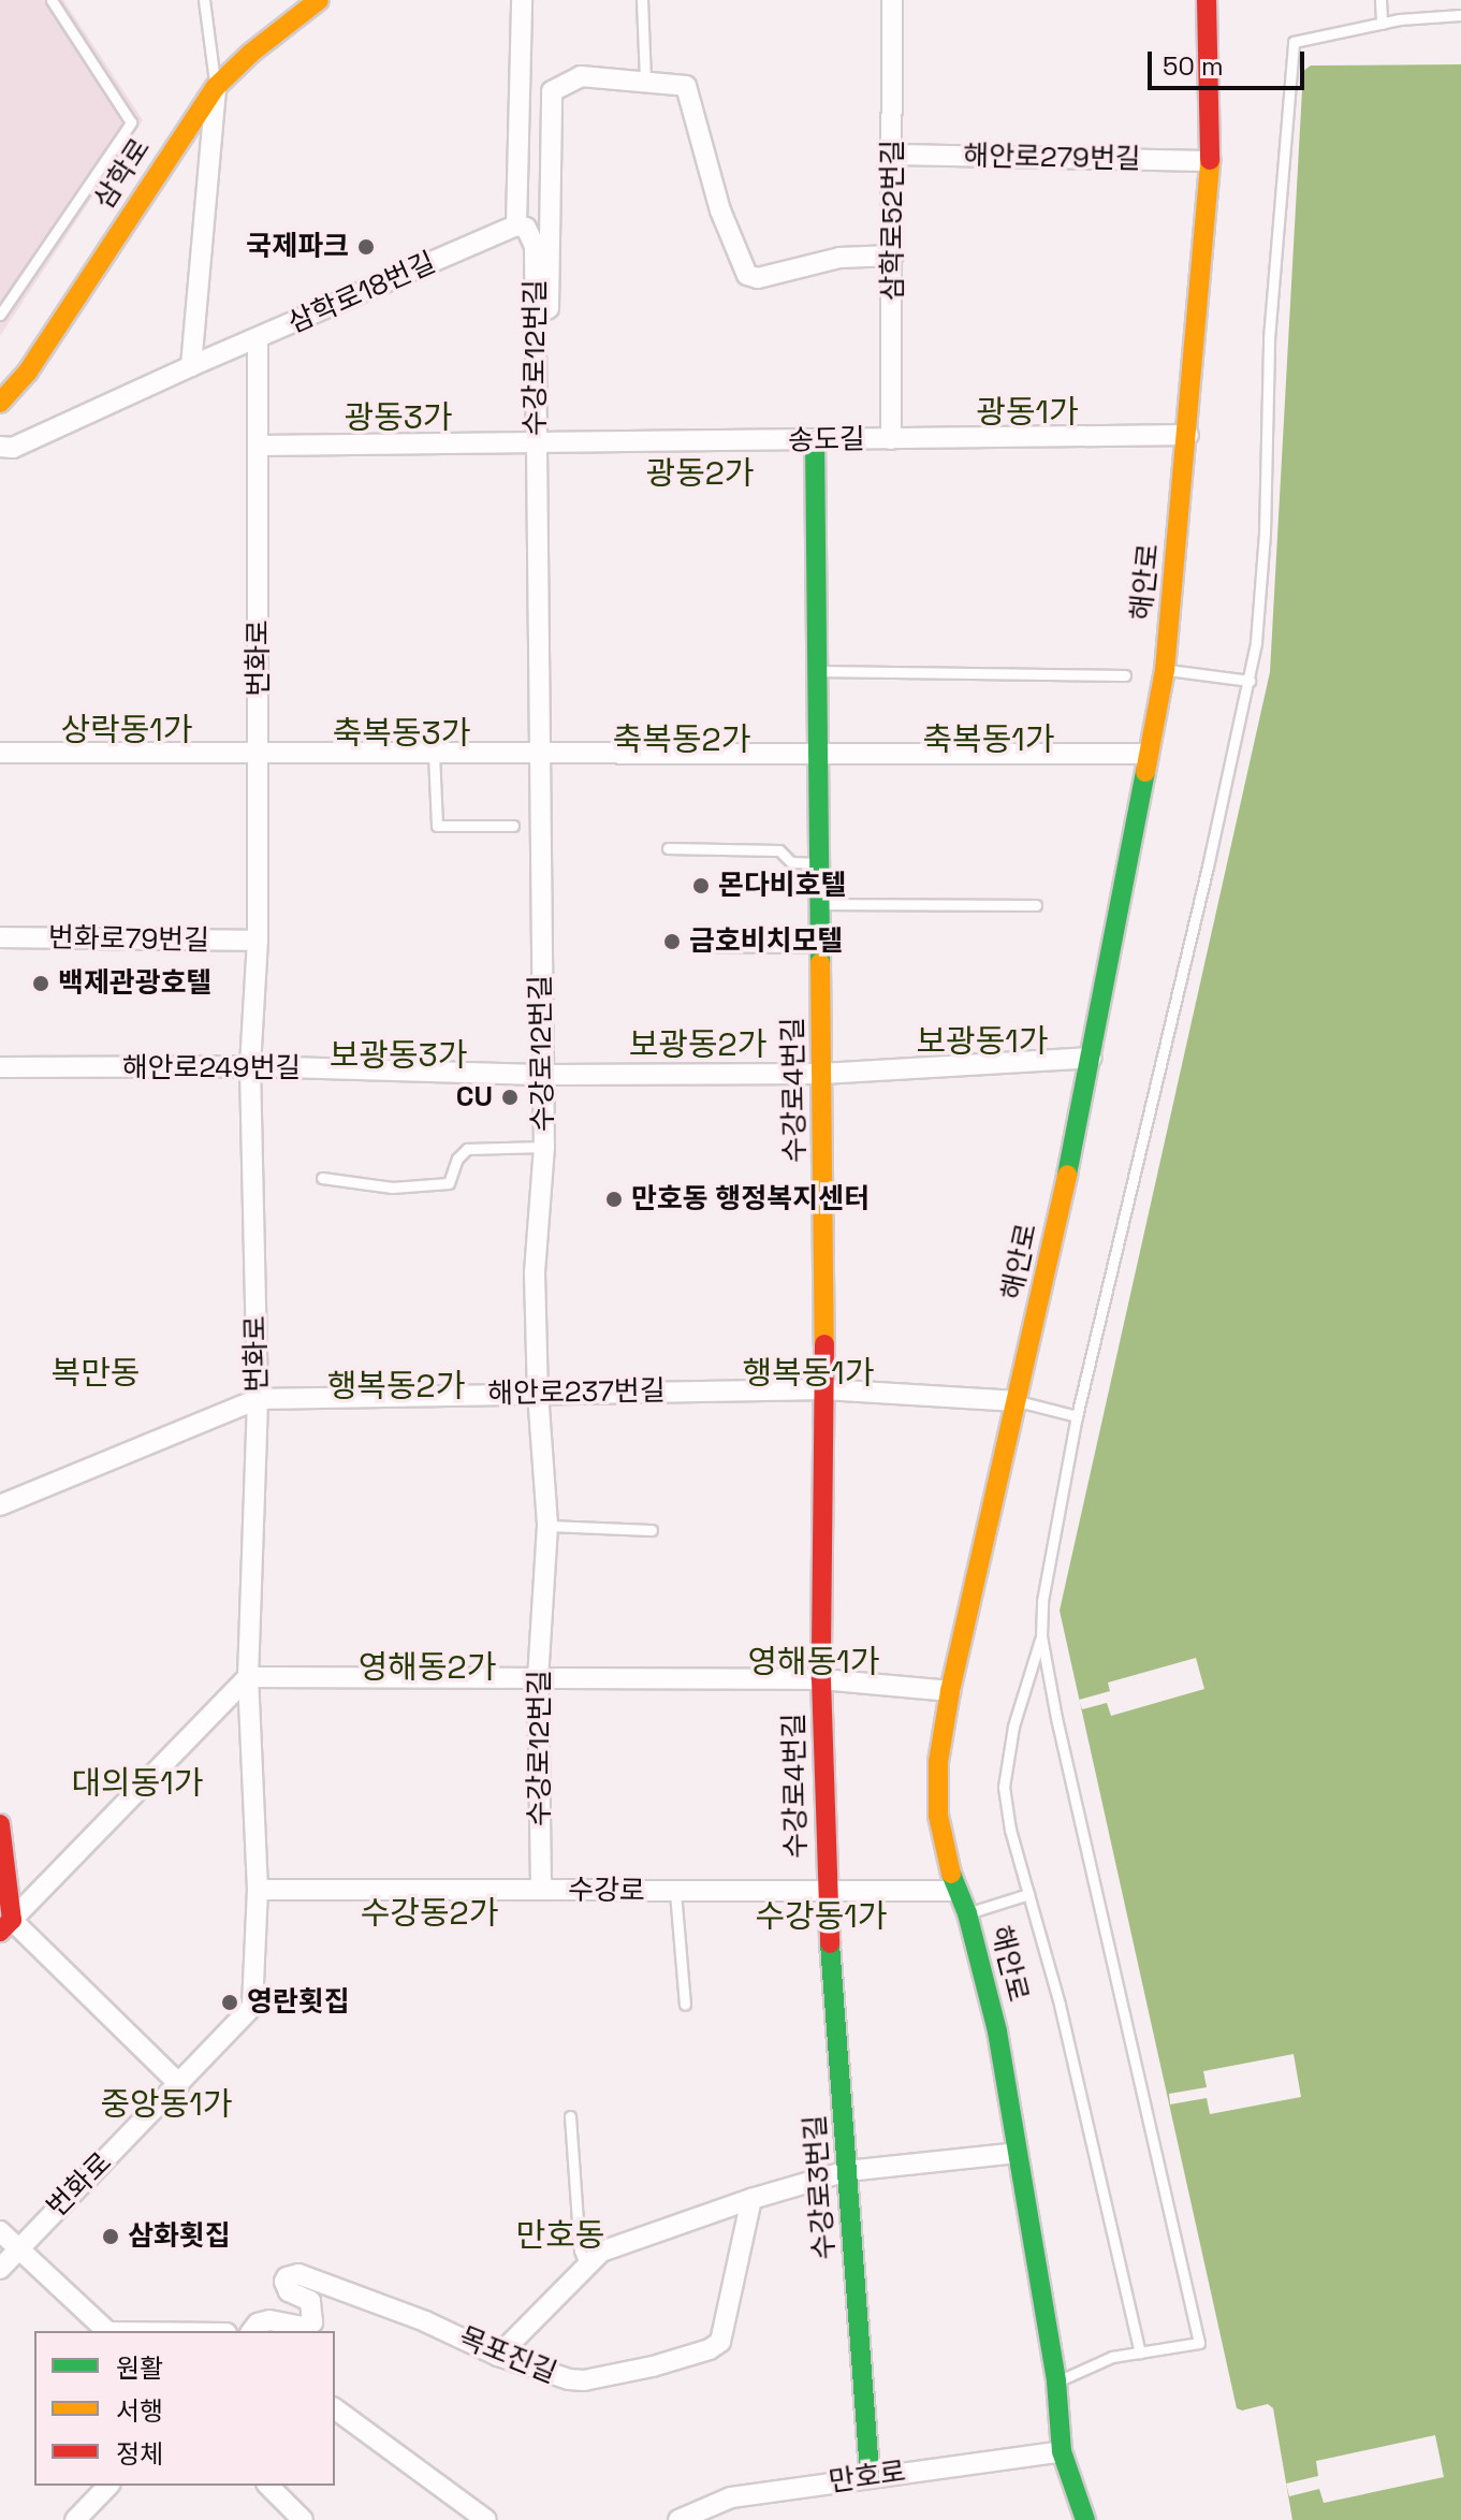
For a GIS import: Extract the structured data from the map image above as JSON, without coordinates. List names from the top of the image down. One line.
{"streets":{"street":["해안로279번길","삼학로","삼학로52번길","삼학로18번길","수강로12번길","송도길","해안로","번화로","번화로79번길","해안로249번길","수강로4번길","해안로237번길","수강로","수강로3번길","목포진길","만호로"]},"crossings":[["해안로279번길","삼학로52번길"],["해안로279번길","해안로"],["삼학로52번길","송도길"],["삼학로18번길","수강로12번길"],["삼학로18번길","번화로"],["수강로12번길","송도길"],["수강로12번길","해안로249번길"],["수강로12번길","해안로237번길"],["수강로12번길","수강로"],["송도길","해안로"],["송도길","번화로"],["송도길","수강로4번길"],["해안로","해안로249번길"],["해안로","해안로237번길"],["해안로","수강로"],["해안로","만호로"],["번화로","번화로79번길"],["번화로","해안로249번길"],["번화로","해안로237번길"],["번화로","수강로"],["해안로249번길","수강로4번길"],["수강로4번길","해안로237번길"],["수강로4번길","수강로"],["수강로4번길","수강로3번길"],["수강로","수강로3번길"],["수강로3번길","만호로"]],"districts":["광동1가","광동3가","광동2가","상락동1가","축복동3가","축복동2가","축복동1가","보광동1가","보광동2가","보광동3가","복만동","행복동1가","행복동2가","영해동1가","영해동2가","대의동1가","수강동2가","수강동1가","중앙동1가","만호동"],"places":["국제파크","몬다비호텔","금호비치모텔","백제관광호텔","CU","만호동 행정복지센터","영란횟집","삼화횟집"],"legend":["원활","서행","정체"],"scale_bar":"50 m"}
